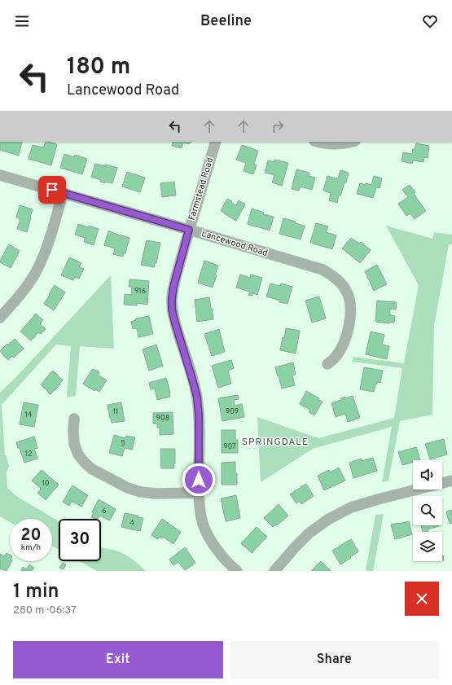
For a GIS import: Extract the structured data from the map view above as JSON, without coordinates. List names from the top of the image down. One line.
{"streets":{"street":["Farmstead Road","Lancewood Road"]},"crossings":[["Farmstead Road","Lancewood Road"]],"districts":["SPRINGDALE"],"house_numbers":["916","11","909","14","908","5","907","12","10","6","4"],"page":{"header":"Beeline","turn":["180 m","Lancewood Road"],"speed":"20 km/h","limit":"30","heading":["1 min","280 m · 06:37"],"buttons":["Exit","Share"]}}
